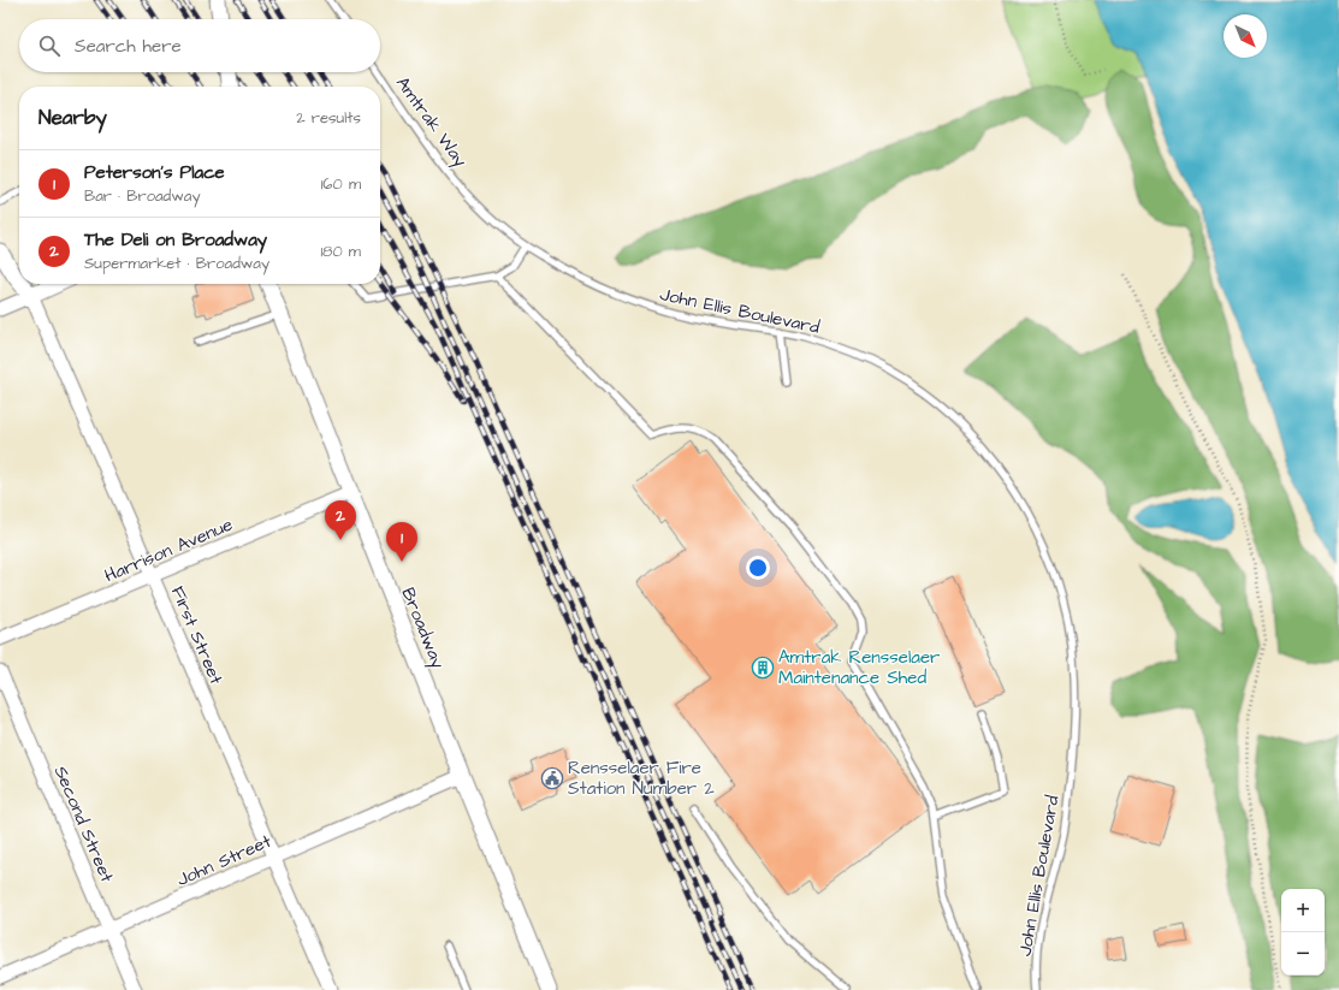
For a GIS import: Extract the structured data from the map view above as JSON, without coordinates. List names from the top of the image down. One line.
{"streets":{"street":["Harrison Avenue","Broadway","First Street","Second Street","John Street"],"lane":["Amtrak Way","John Ellis Boulevard"]},"crossings":[["Amtrak Way","John Ellis Boulevard"],["Harrison Avenue","Broadway"],["Harrison Avenue","First Street"],["Broadway","John Street"],["First Street","John Street"],["Second Street","John Street"]],"places":{"building":["Amtrak Rensselaer Maintenance Shed"],"public building":["Rensselaer Fire Station Number 2"]},"north":"bottom right","page":{"search":"Search here","heading":["Nearby","2 results"],"list":[{"mark":"1","name":"Peterson's Place","note":"Bar · Broadway","value":"160 m"},{"mark":"2","name":"The Deli on Broadway","note":"Supermarket · Broadway","value":"180 m"}],"pins":["2","1"],"map_buttons":["+","−"]}}
